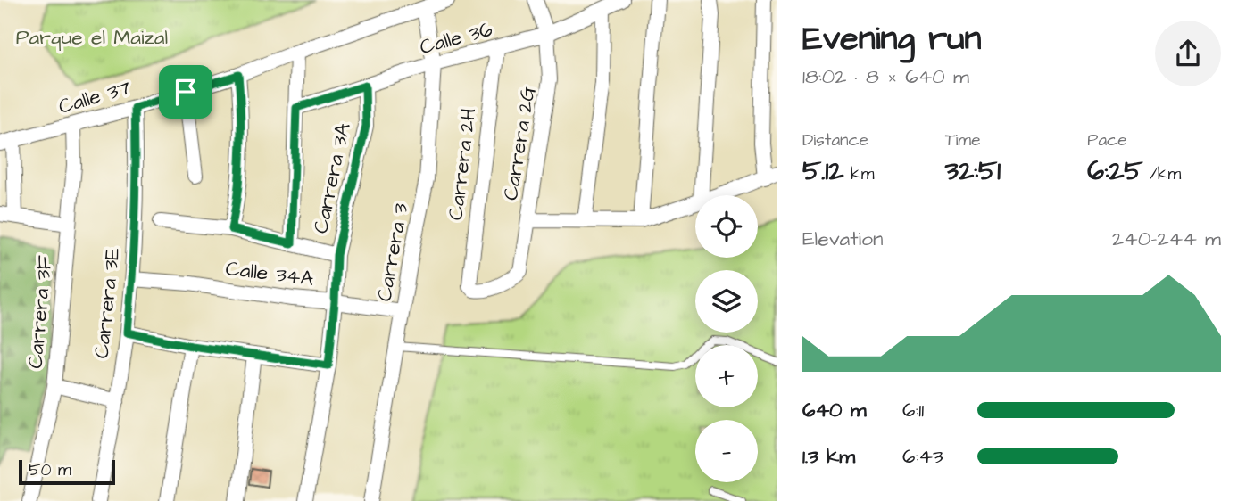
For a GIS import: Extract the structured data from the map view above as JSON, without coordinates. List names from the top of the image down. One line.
{"streets":{"street":["Calle 36","Calle 37","Carrera 2G","Carrera 2H","Carrera 3A","Carrera 3","Calle 34A","Carrera 3E","Carrera 3F"]},"crossings":[["Calle 36","Carrera 2G"],["Calle 36","Carrera 2H"],["Calle 36","Carrera 3A"],["Calle 36","Carrera 3"],["Calle 37","Carrera 3"],["Calle 37","Carrera 3E"],["Calle 37","Carrera 3F"],["Carrera 2G","Carrera 2H"],["Carrera 3A","Calle 34A"],["Carrera 3","Calle 34A"],["Calle 34A","Carrera 3E"]],"parks":["Parque el Maizal"],"scale_bar":"50 m","page":{"heading":["Evening run","18:02 · 8 × 640 m"],"stats":[["Distance","5.12 km"],["Time","32:51"],["Pace","6:25 /km"]],"map_buttons":["+","−"],"chart":["Elevation","240–244 m"],"list":[{"name":"640 m","note":"6:11"},{"name":"1.3 km","note":"6:43"}],"scale":"50 m"}}
